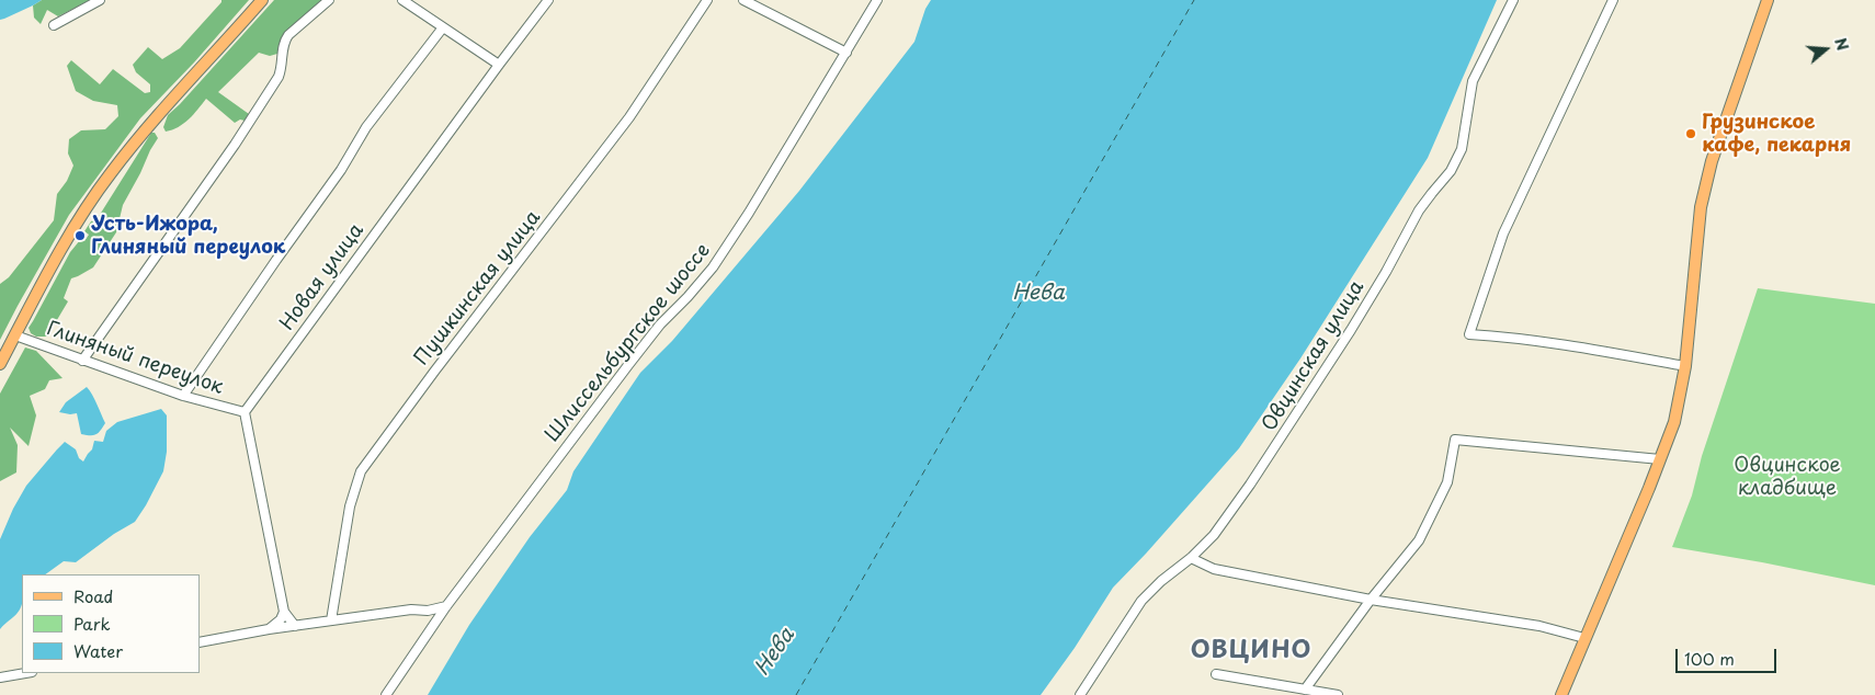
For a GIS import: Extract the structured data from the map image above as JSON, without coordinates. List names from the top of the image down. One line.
{"streets":{"street":["Новая улица","Пушкинская улица","Шлиссельбургское шоссе","Овцинская улица","Глиняный переулок"]},"crossings":[["Новая улица","Глиняный переулок"]],"districts":["ОВЦИНО"],"water":["Нева"],"parks":["Овцинское кладбище"],"places":["Грузинское кафе, пекарня","Усть-Ижора, Глиняный переулок"],"legend":["Road","Park","Water"],"scale_bar":"100 m","north":"right"}
